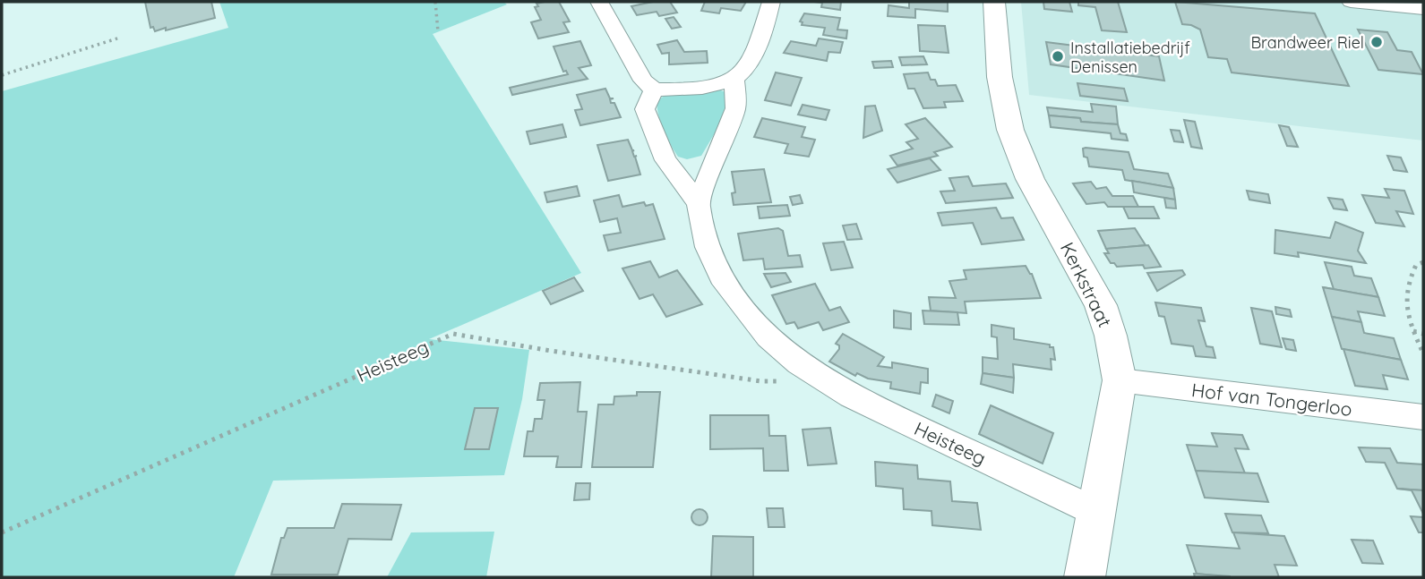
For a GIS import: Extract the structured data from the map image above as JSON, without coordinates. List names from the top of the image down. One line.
{"streets":{"street":["Kerkstraat","Heisteeg","Hof van Tongerloo"]},"crossings":[["Kerkstraat","Heisteeg"],["Kerkstraat","Hof van Tongerloo"]],"places":["Brandweer Riel","Installatiebedrijf Denissen"]}
